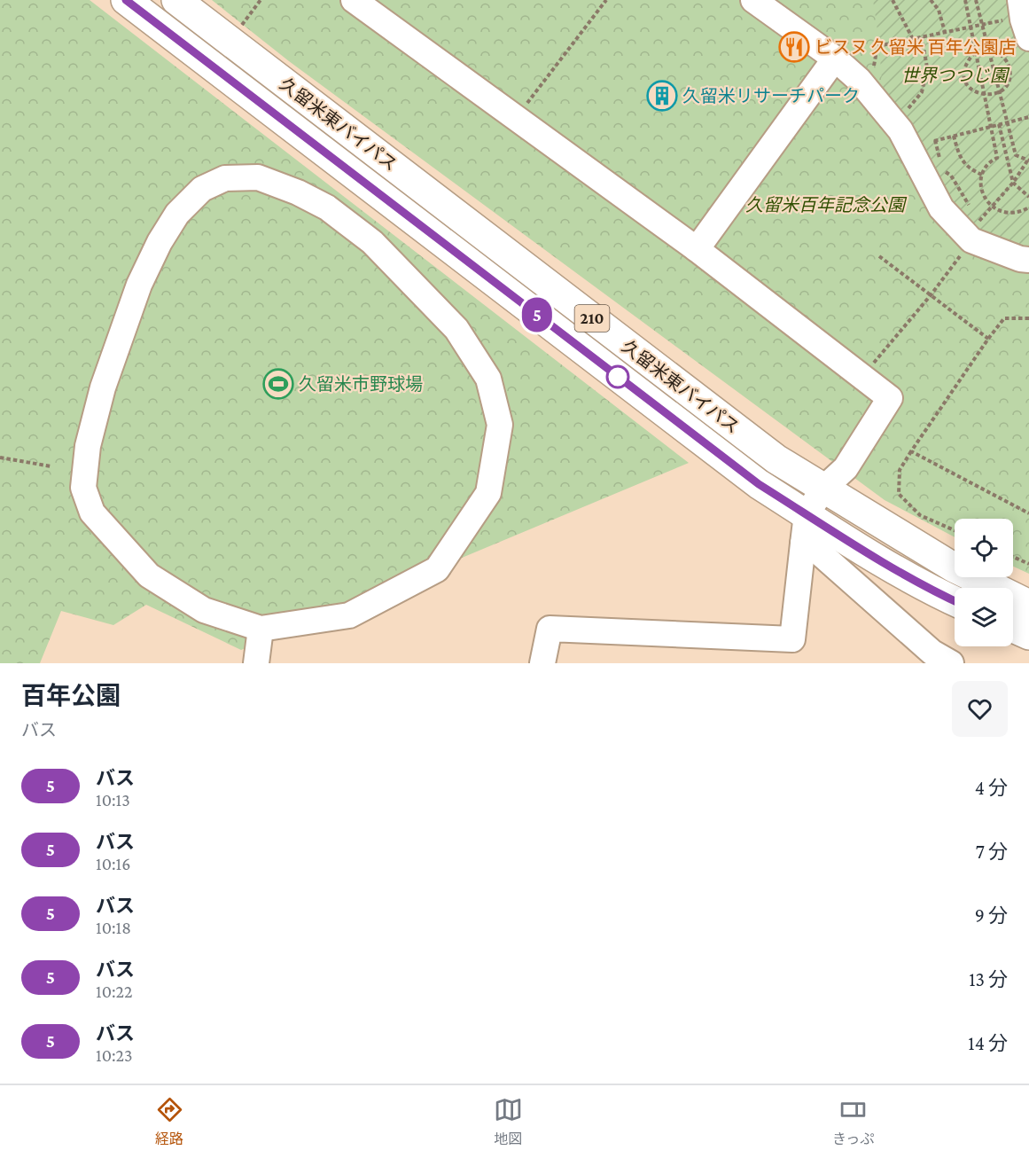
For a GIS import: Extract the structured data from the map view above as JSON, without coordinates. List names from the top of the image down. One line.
{"streets":{"highway":["久留米東バイパス","210"]},"parks":["世界つつじ園","久留米百年記念公園"],"places":{"restaurant":["ビスヌ 久留米 百年公園店"],"building":["久留米リサーチパーク"],"sports":["久留米市野球場"]},"lines":["bus line 5"],"page":{"on_map":"5","heading":["百年公園","バス"],"list":[{"mark":"5","name":"バス","note":"10:13","value":"4 分"},{"mark":"5","name":"バス","note":"10:16","value":"7 分"},{"mark":"5","name":"バス","note":"10:18","value":"9 分"},{"mark":"5","name":"バス","note":"10:22","value":"13 分"},{"mark":"5","name":"バス","note":"10:23","value":"14 分"}],"tabs":["経路","地図","きっぷ"]}}
